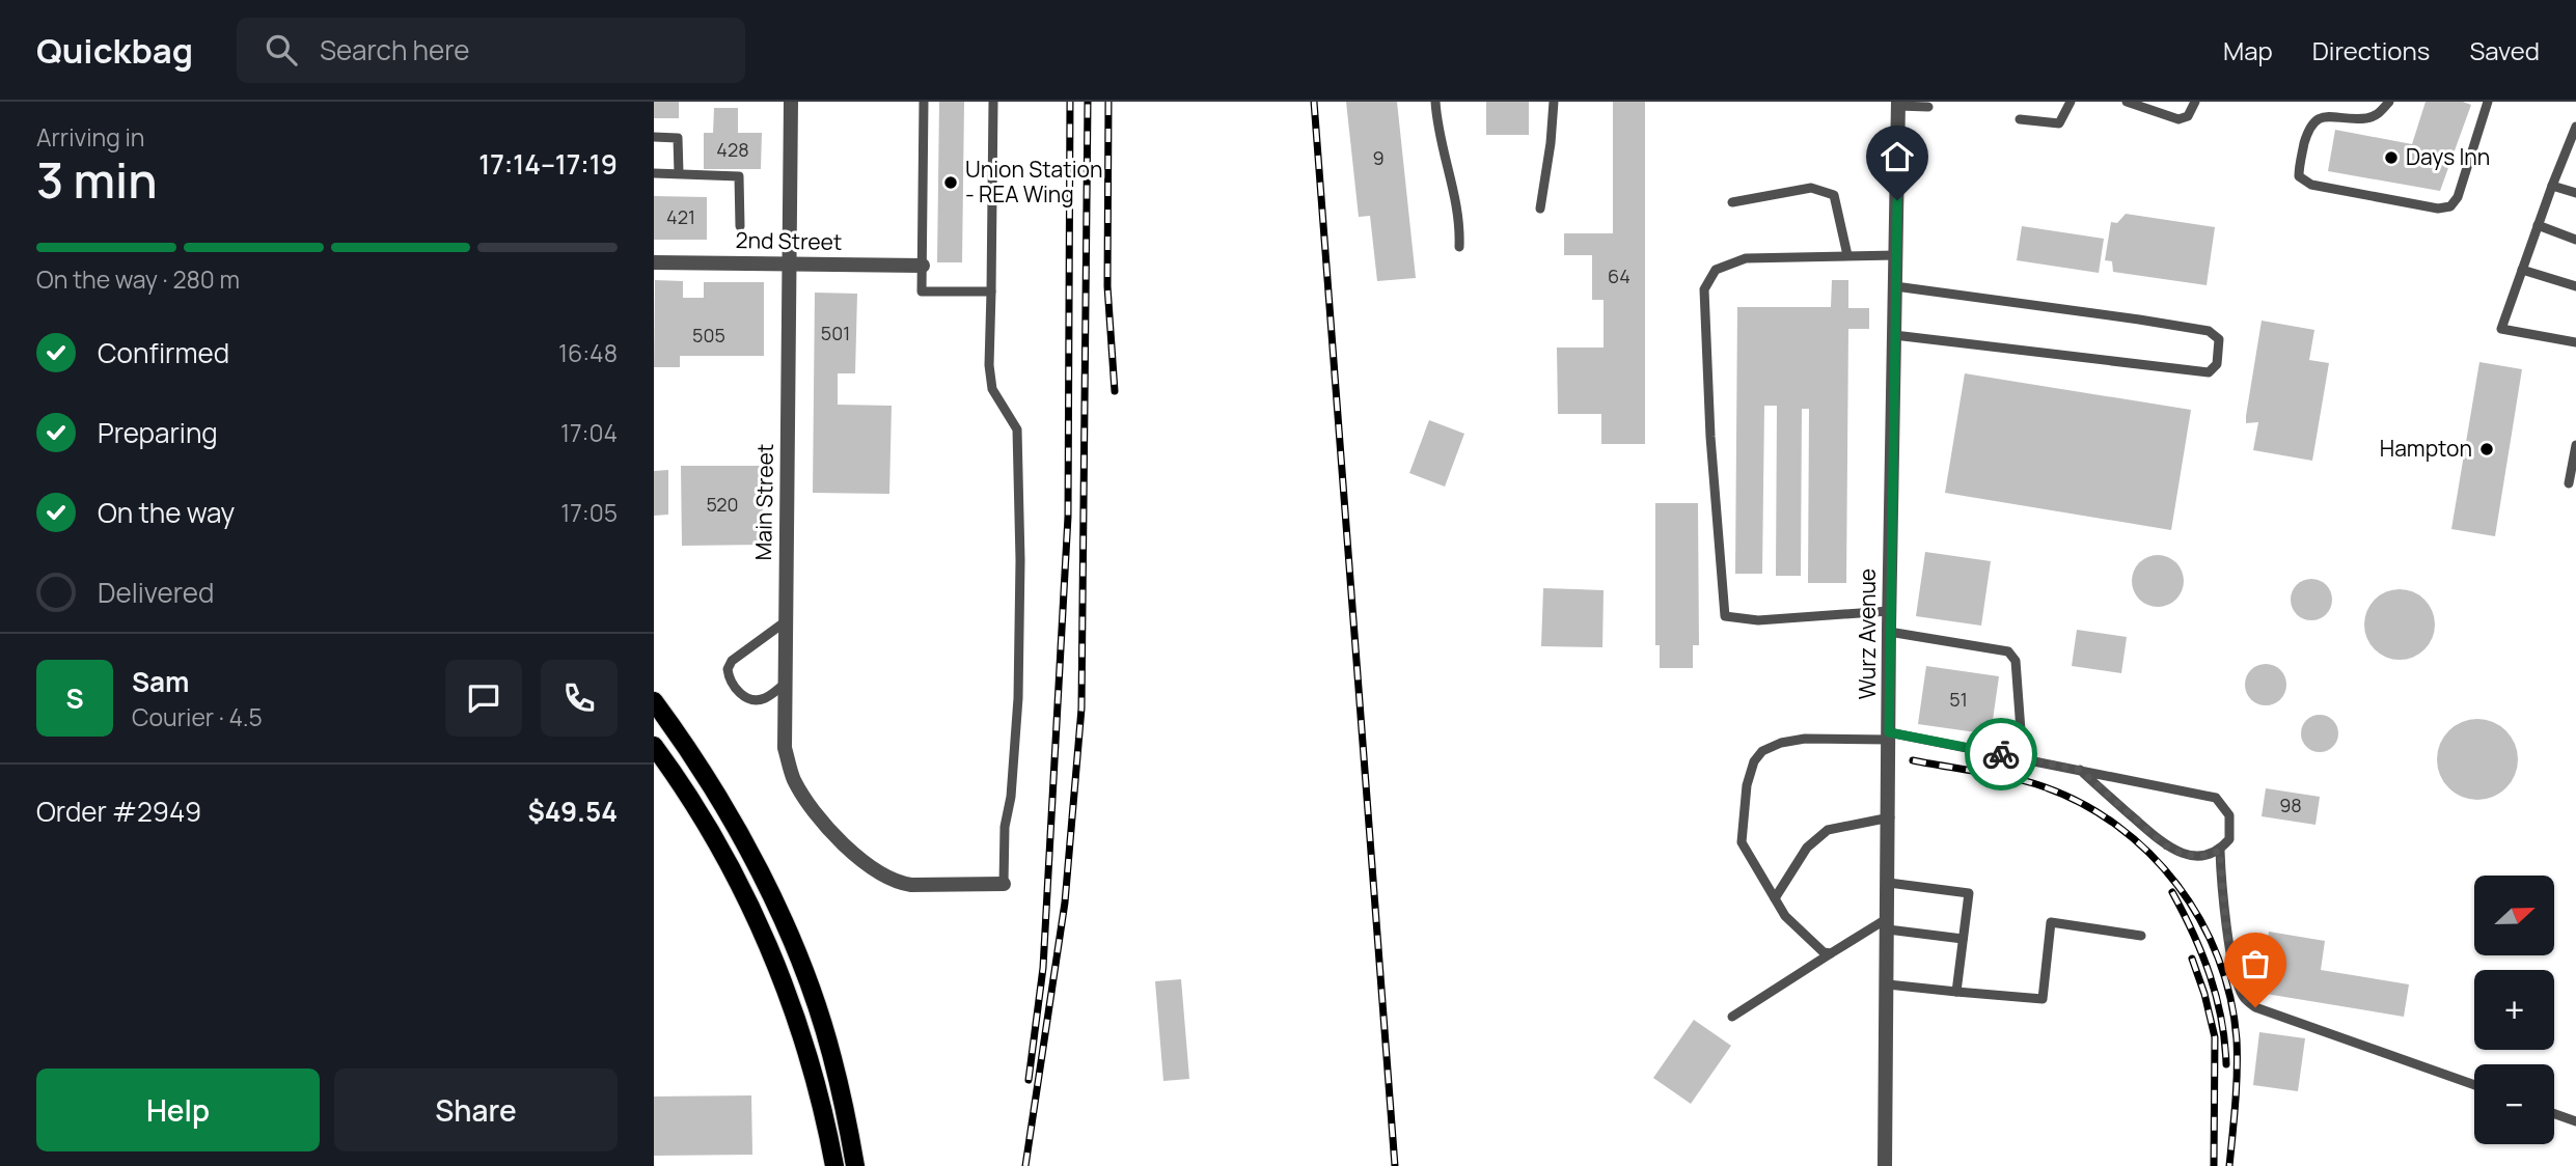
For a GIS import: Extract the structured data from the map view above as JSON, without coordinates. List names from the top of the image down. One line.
{"streets":{"street":["2nd Street","Main Street","Wurz Avenue"]},"crossings":[["2nd Street","Main Street"]],"places":["Days Inn","Union Station - REA Wing","Hampton"],"house_numbers":["428","9","421","64","501","505","520","51","98"],"north":"right","page":{"header":"Quickbag","search":"Search here","nav":["Map","Directions","Saved"],"heading":["3 min","Arriving in","17:14–17:19"],"panel":["Sam","Courier · 4.5","Order #2949","$49.54"],"bar":"On the way · 280 m","list":[["Confirmed","16:48"],["Preparing","17:04"],["On the way","17:05"],"Delivered"],"round":"S","map_buttons":["+","−"],"buttons":["Help","Share"]}}
